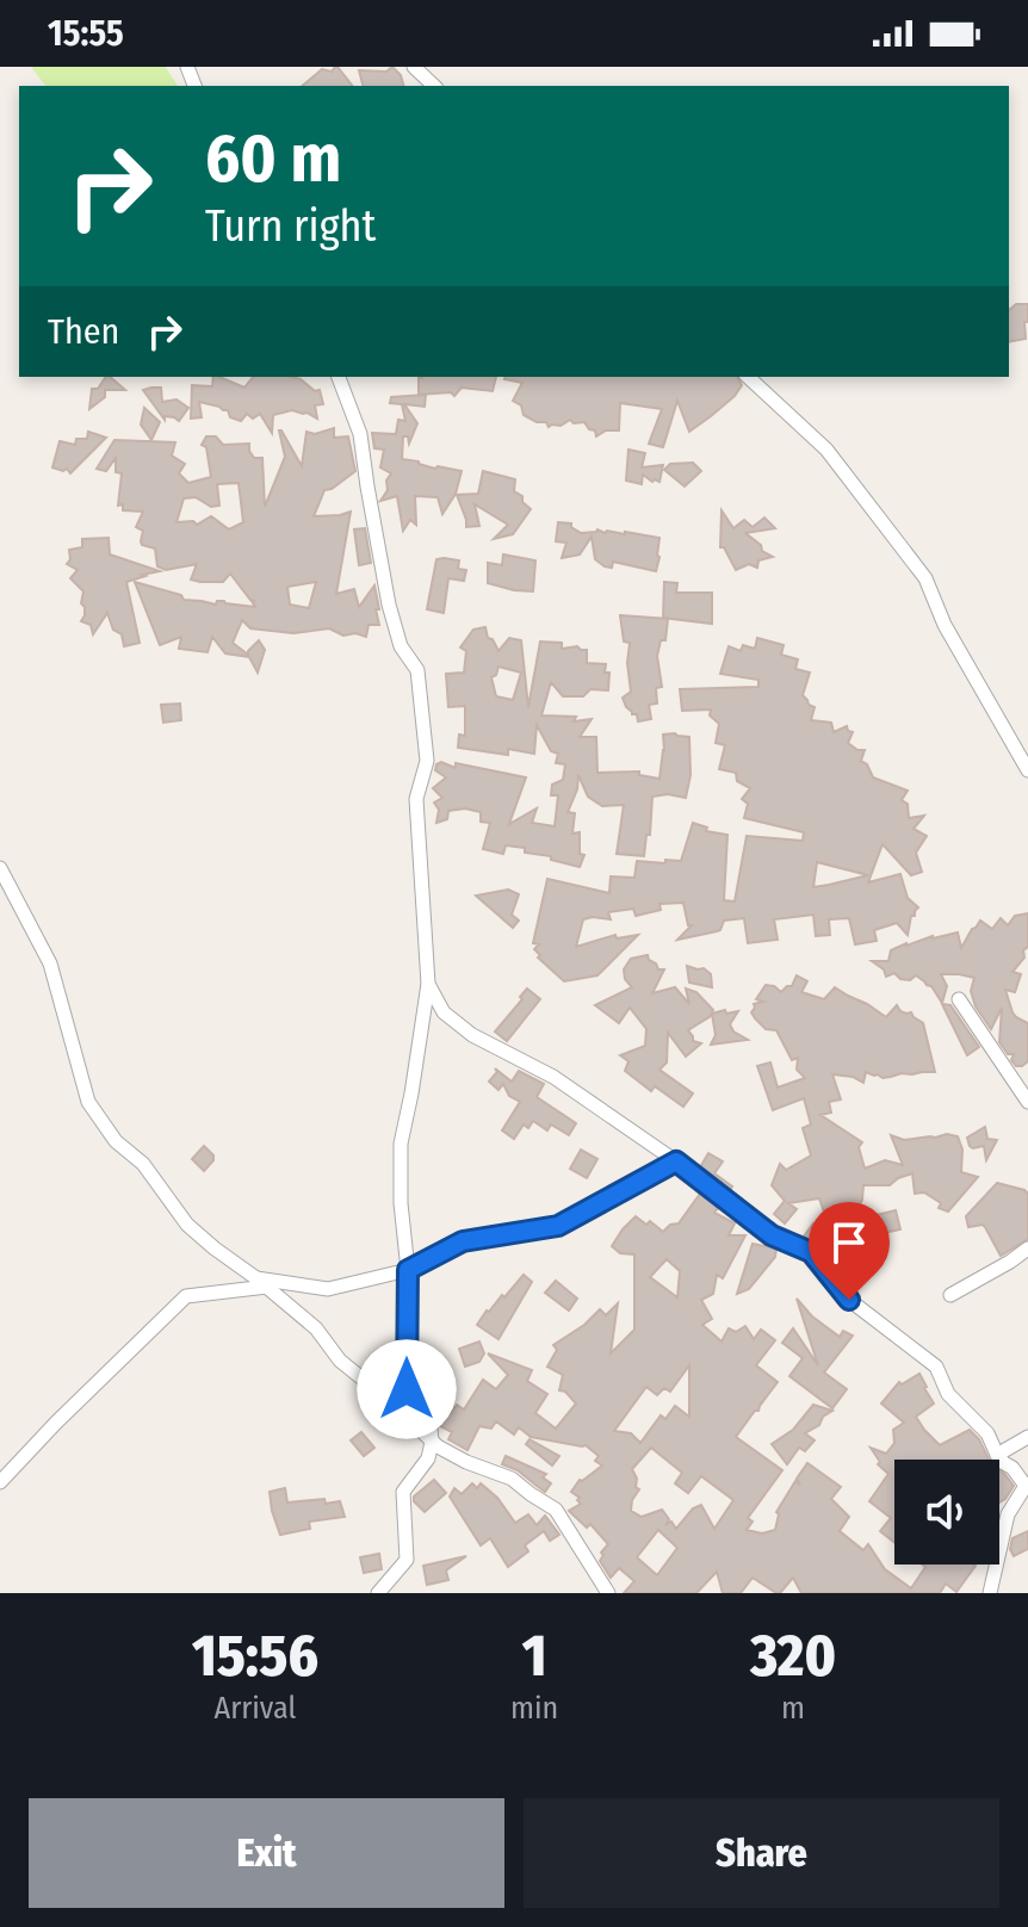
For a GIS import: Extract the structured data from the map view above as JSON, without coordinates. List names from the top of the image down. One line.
{"page":{"status":"15:55","turn":["60 m","Turn right"],"then":"Then","eta":["15:56","Arrival","1","min","320","m"],"buttons":["Exit","Share"]}}
